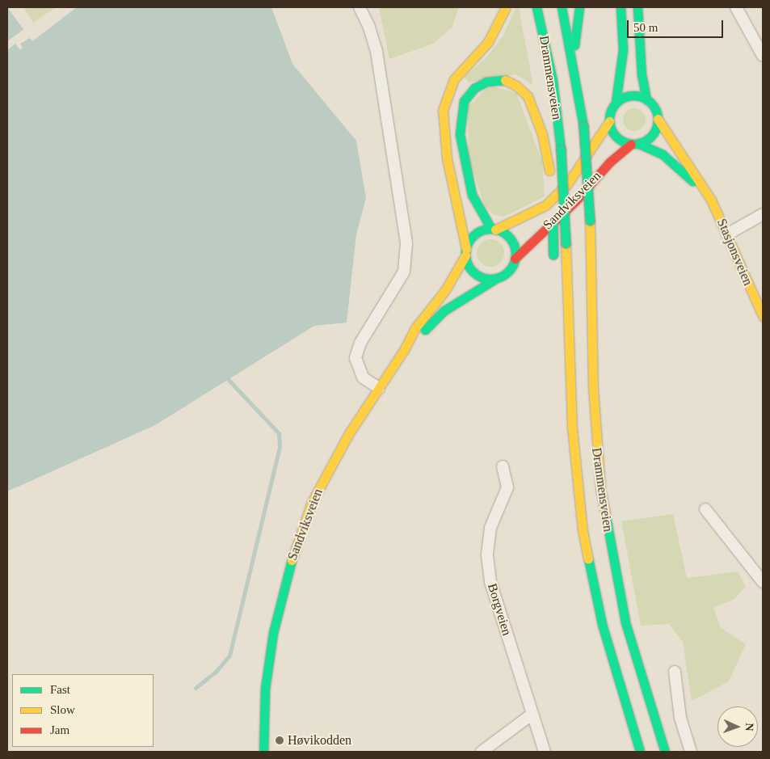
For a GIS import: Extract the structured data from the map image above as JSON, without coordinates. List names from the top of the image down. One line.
{"streets":{"main road":["Drammensveien","Sandviksveien","Stasjonsveien"],"street":["Borgveien"]},"crossings":[["Sandviksveien","Stasjonsveien"]],"places":["Høvikodden"],"legend":["Fast","Slow","Jam"],"scale_bar":"50 m","north":"right"}
